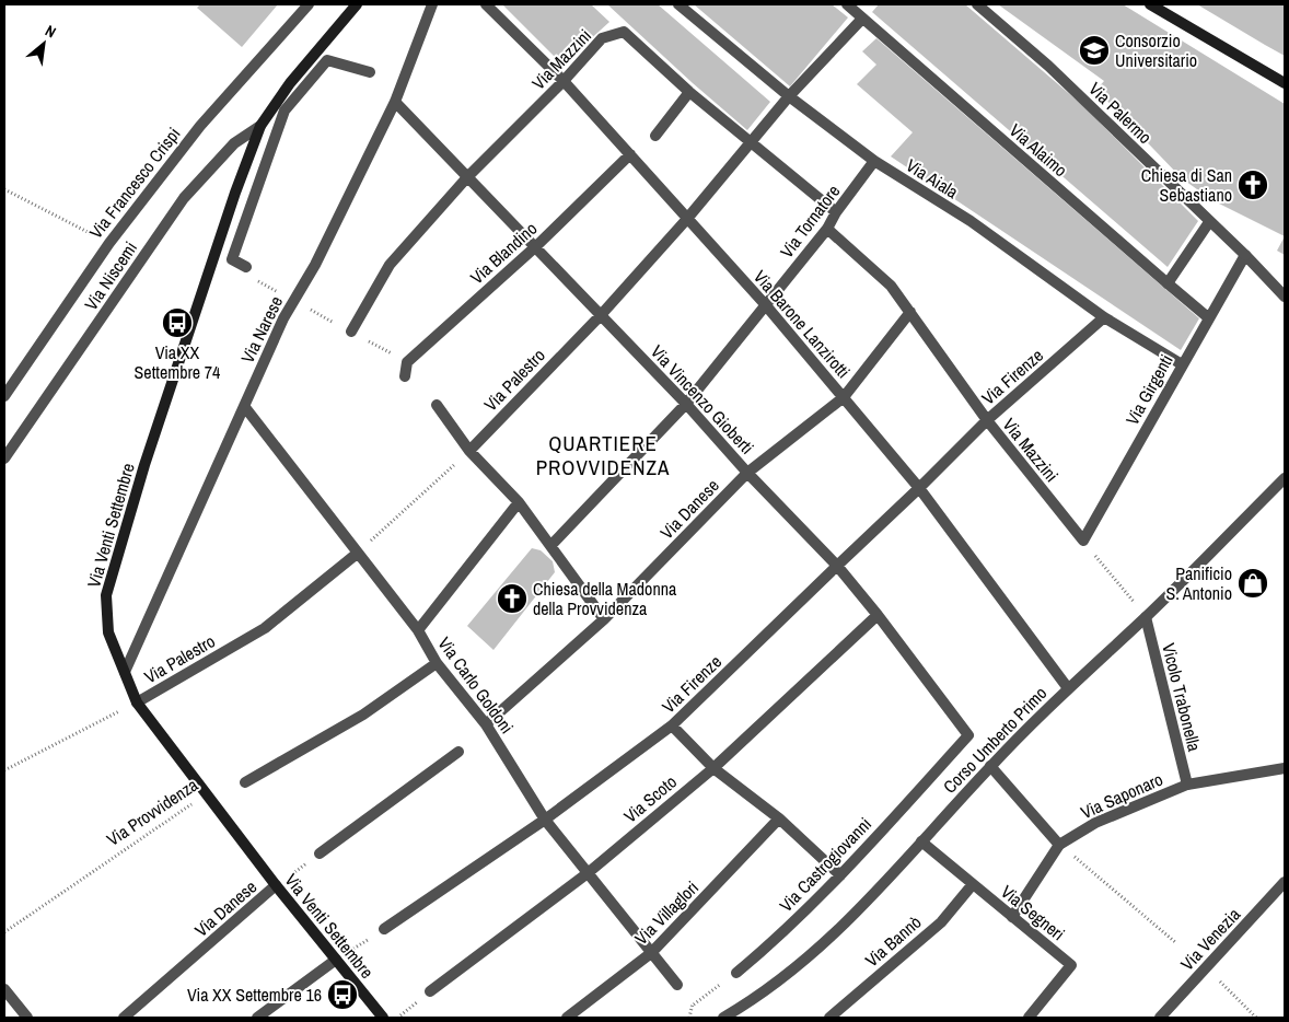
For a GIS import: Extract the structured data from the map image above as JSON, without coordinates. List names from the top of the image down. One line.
{"streets":{"street":["Via Mazzini","Via Palermo","Via Alaimo","Via Aiala","Via Francesco Crispi","Via Tornatore","Via Blandino","Via Niscemi","Via Barone Lanzirotti","Via Narese","Via Firenze","Via Palestro","Via Girgenti","Via Vincenzo Gioberti","Via Danese","Via Venti Settembre","Via Carlo Goldoni","Vicolo Trabonella","Corso Umberto Primo","Via Saponaro","Via Scoto","Via Castrogiovanni","Via Villaglori","Via Segneri","Via Venezia","Via Bannò"],"path":["Via Provvidenza"]},"crossings":[["Via Mazzini","Via Tornatore"],["Via Mazzini","Via Barone Lanzirotti"],["Via Mazzini","Via Firenze"],["Via Mazzini","Via Palestro"],["Via Mazzini","Via Girgenti"],["Via Mazzini","Via Vincenzo Gioberti"],["Via Mazzini","Via Danese"],["Via Palermo","Via Girgenti"],["Via Alaimo","Via Palestro"],["Via Alaimo","Via Girgenti"],["Via Aiala","Via Tornatore"],["Via Aiala","Via Firenze"],["Via Aiala","Via Palestro"],["Via Aiala","Via Girgenti"],["Via Tornatore","Via Barone Lanzirotti"],["Via Tornatore","Via Vincenzo Gioberti"],["Via Blandino","Via Barone Lanzirotti"],["Via Blandino","Via Vincenzo Gioberti"],["Via Niscemi","Via Venti Settembre"],["Via Barone Lanzirotti","Via Firenze"],["Via Barone Lanzirotti","Via Palestro"],["Via Barone Lanzirotti","Via Danese"],["Via Barone Lanzirotti","Corso Umberto Primo"],["Via Narese","Via Vincenzo Gioberti"],["Via Narese","Via Venti Settembre"],["Via Narese","Via Carlo Goldoni"],["Via Firenze","Via Vincenzo Gioberti"],["Via Firenze","Via Carlo Goldoni"],["Via Palestro","Via Vincenzo Gioberti"],["Via Palestro","Via Venti Settembre"],["Via Palestro","Via Carlo Goldoni"],["Via Vincenzo Gioberti","Via Danese"],["Via Vincenzo Gioberti","Via Scoto"],["Via Vincenzo Gioberti","Via Castrogiovanni"],["Via Danese","Via Venti Settembre"],["Via Danese","Via Carlo Goldoni"],["Via Venti Settembre","Via Provvidenza"],["Via Carlo Goldoni","Via Scoto"],["Via Carlo Goldoni","Via Villaglori"],["Vicolo Trabonella","Corso Umberto Primo"],["Vicolo Trabonella","Via Saponaro"],["Corso Umberto Primo","Via Segneri"],["Via Saponaro","Via Segneri"],["Via Segneri","Via Bannò"]],"districts":["QUARTIERE PROVVIDENZA"],"places":{"school or university":["Consorzio Universitario"],"church":["Chiesa di San Sebastiano","Chiesa della Madonna della Provvidenza"],"bus stop":["Via XX Settembre 74","Via XX Settembre 16"],"shop":["Panificio S. Antonio"]},"north":"top right"}
